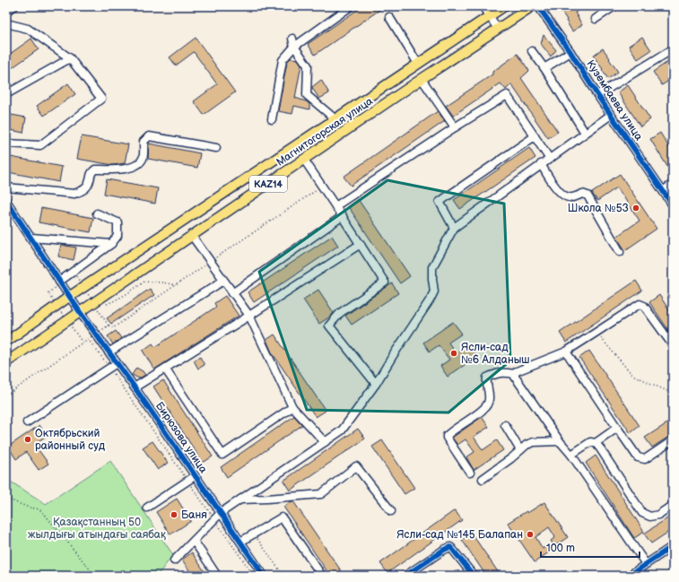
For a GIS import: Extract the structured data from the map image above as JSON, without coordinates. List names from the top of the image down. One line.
{"streets":{"main road":["Магнитогорская улица","KAZ14"],"street":["Кузембаева улица","Бирюзова улица"]},"crossings":[["Магнитогорская улица","Бирюзова улица"]],"parks":["Қазақстанның 50 жылдығы атындағы саябақ"],"places":["Школа №53","Ясли-сад №6 Алданыш","Октябрьский районный суд","Баня","Ясли-сад №145 Балапан"],"scale_bar":"100 m"}
